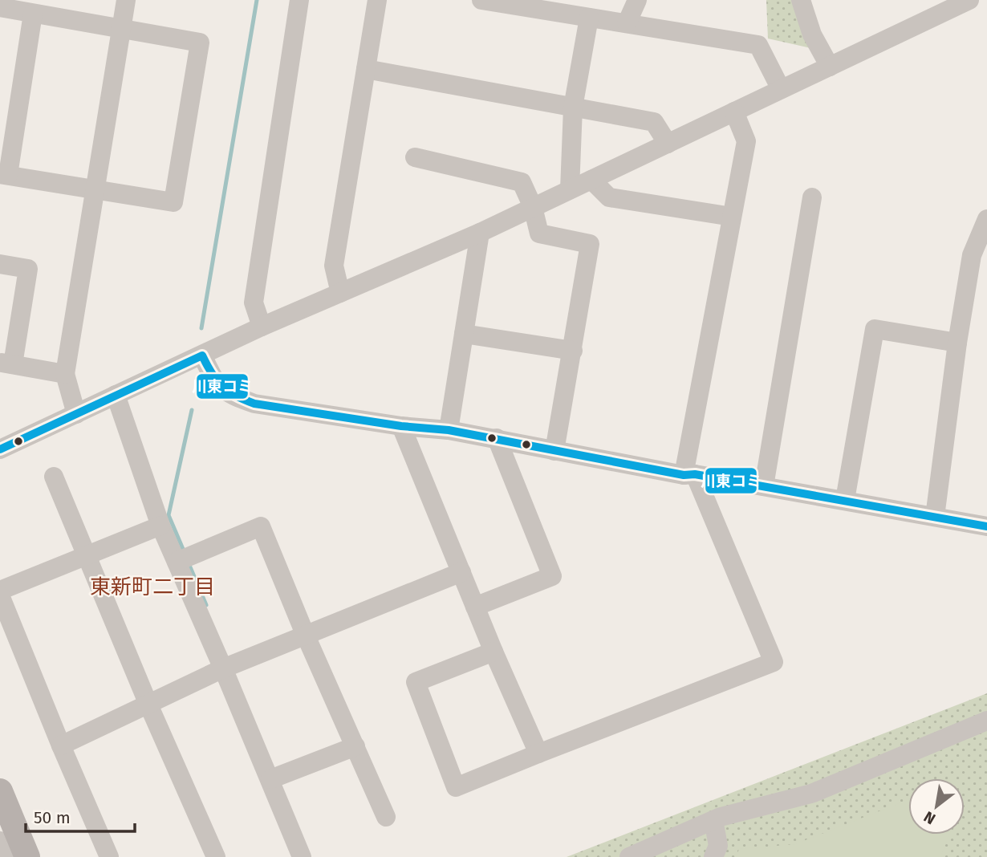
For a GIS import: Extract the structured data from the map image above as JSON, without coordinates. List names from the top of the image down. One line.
{"districts":["東新町二丁目"],"lines":["transit line 川東コミ"],"scale_bar":"50 m","north":"bottom left"}
